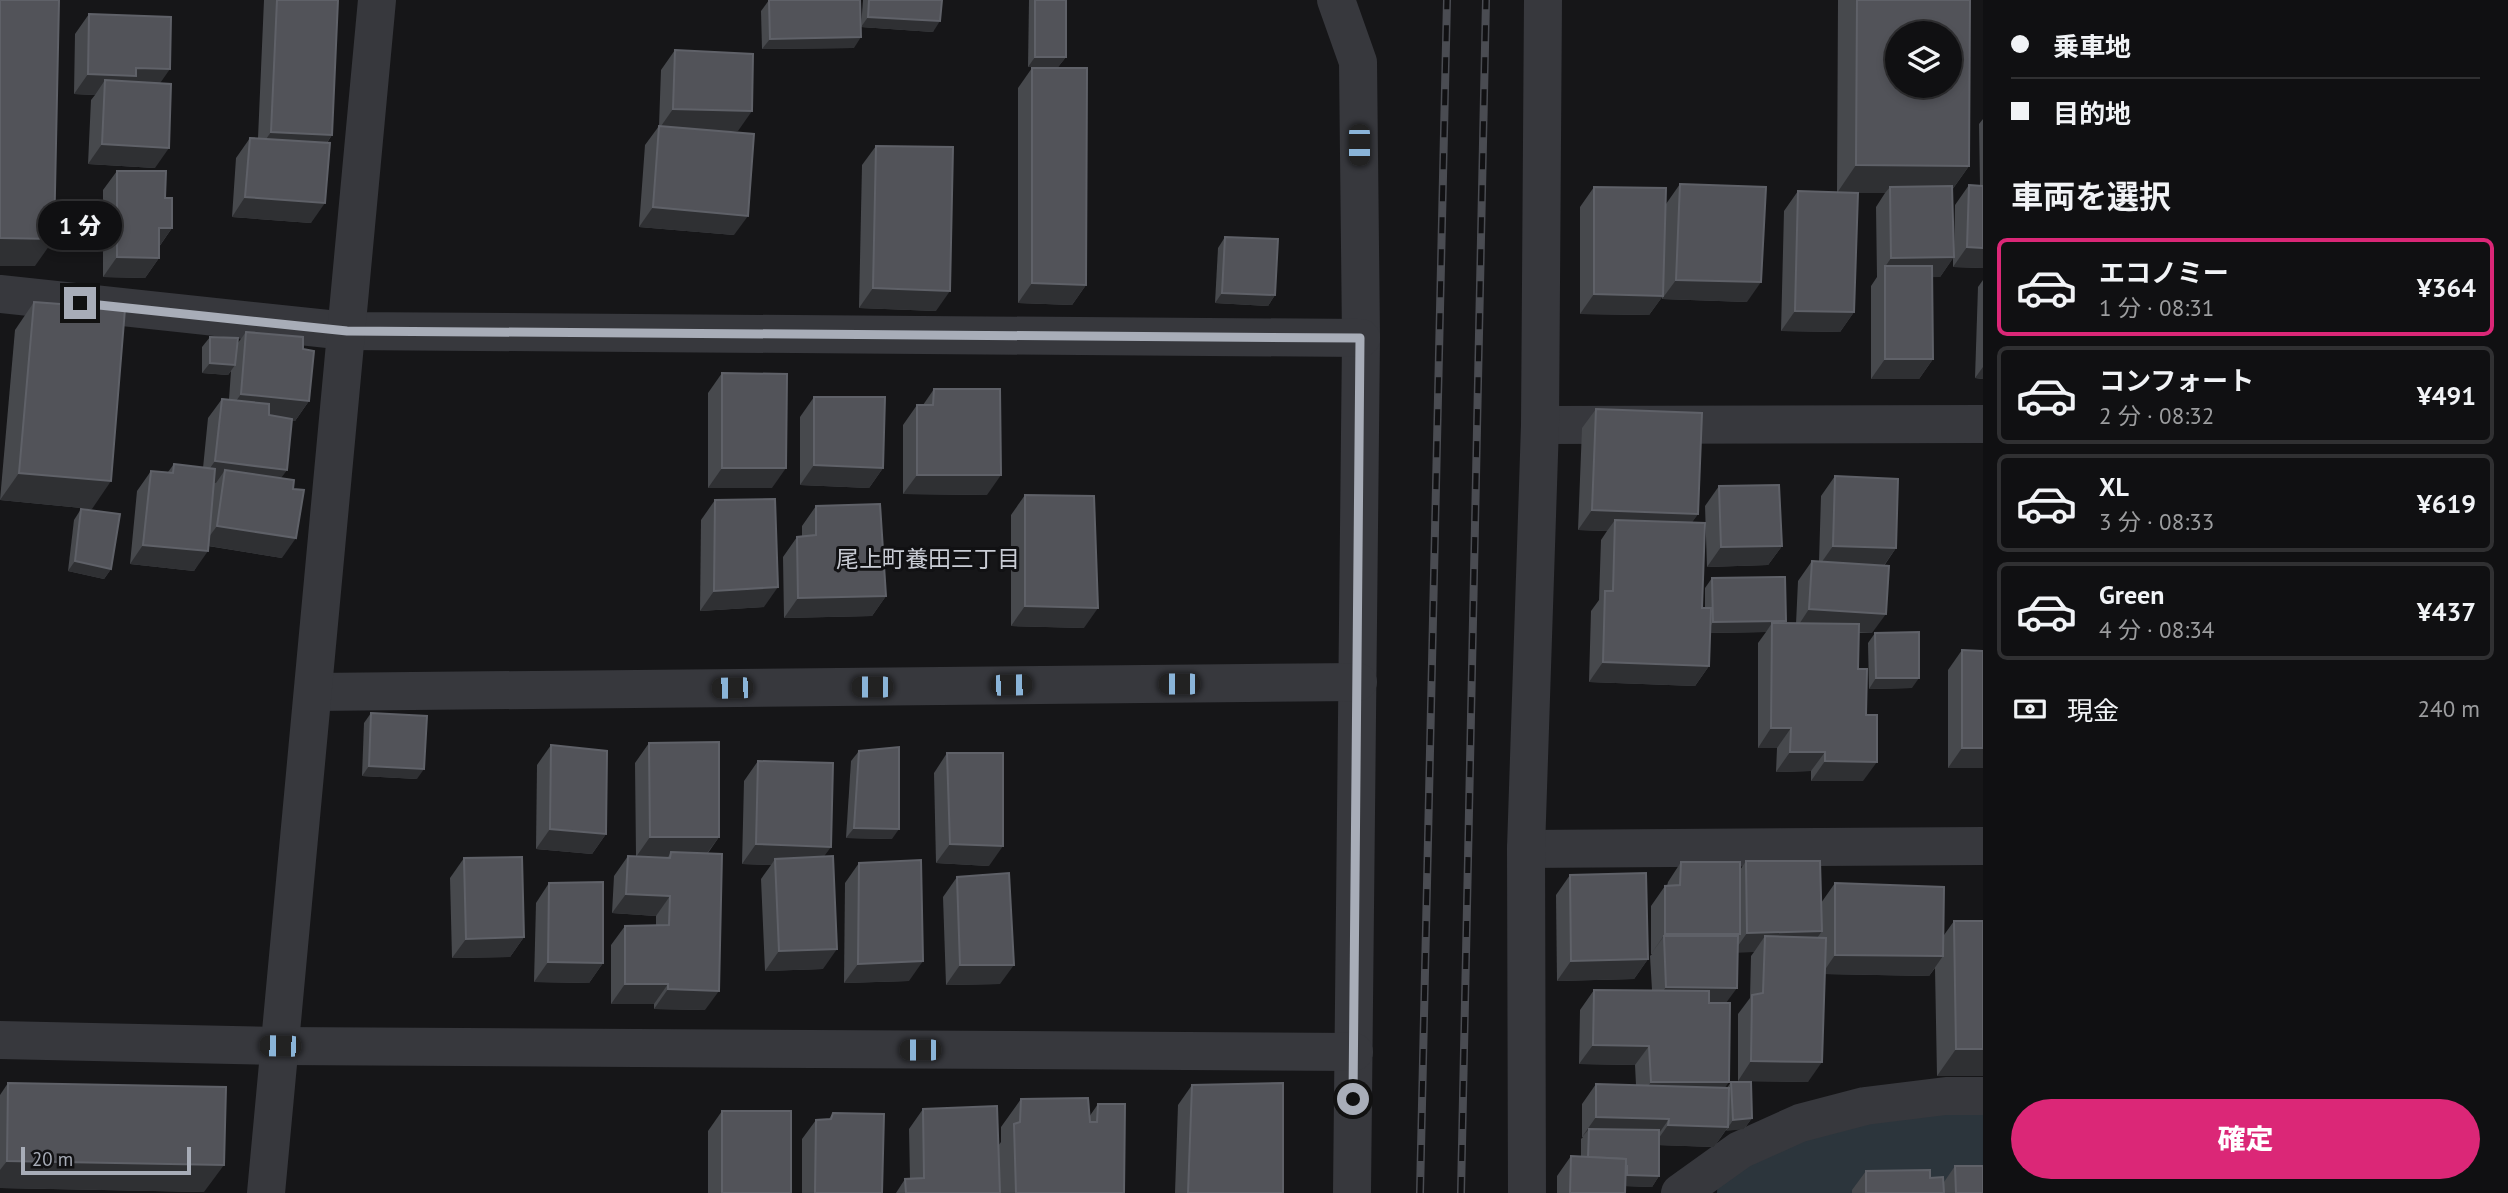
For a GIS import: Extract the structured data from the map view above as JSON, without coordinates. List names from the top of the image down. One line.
{"districts":["尾上町養田三丁目"],"scale_bar":"20 m","page":{"banner":["乗車地","目的地"],"heading":"車両を選択","bubble":"1 分","list":[{"name":"エコノミー","note":"1 分 · 08:31","value":"¥364"},{"name":"コンフォート","note":"2 分 · 08:32","value":"¥491"},{"name":"XL","note":"3 分 · 08:33","value":"¥619"},{"name":"Green","note":"4 分 · 08:34","value":"¥437"}],"pay":["現金","240 m"],"buttons":"確定","scale":"20 m"}}
